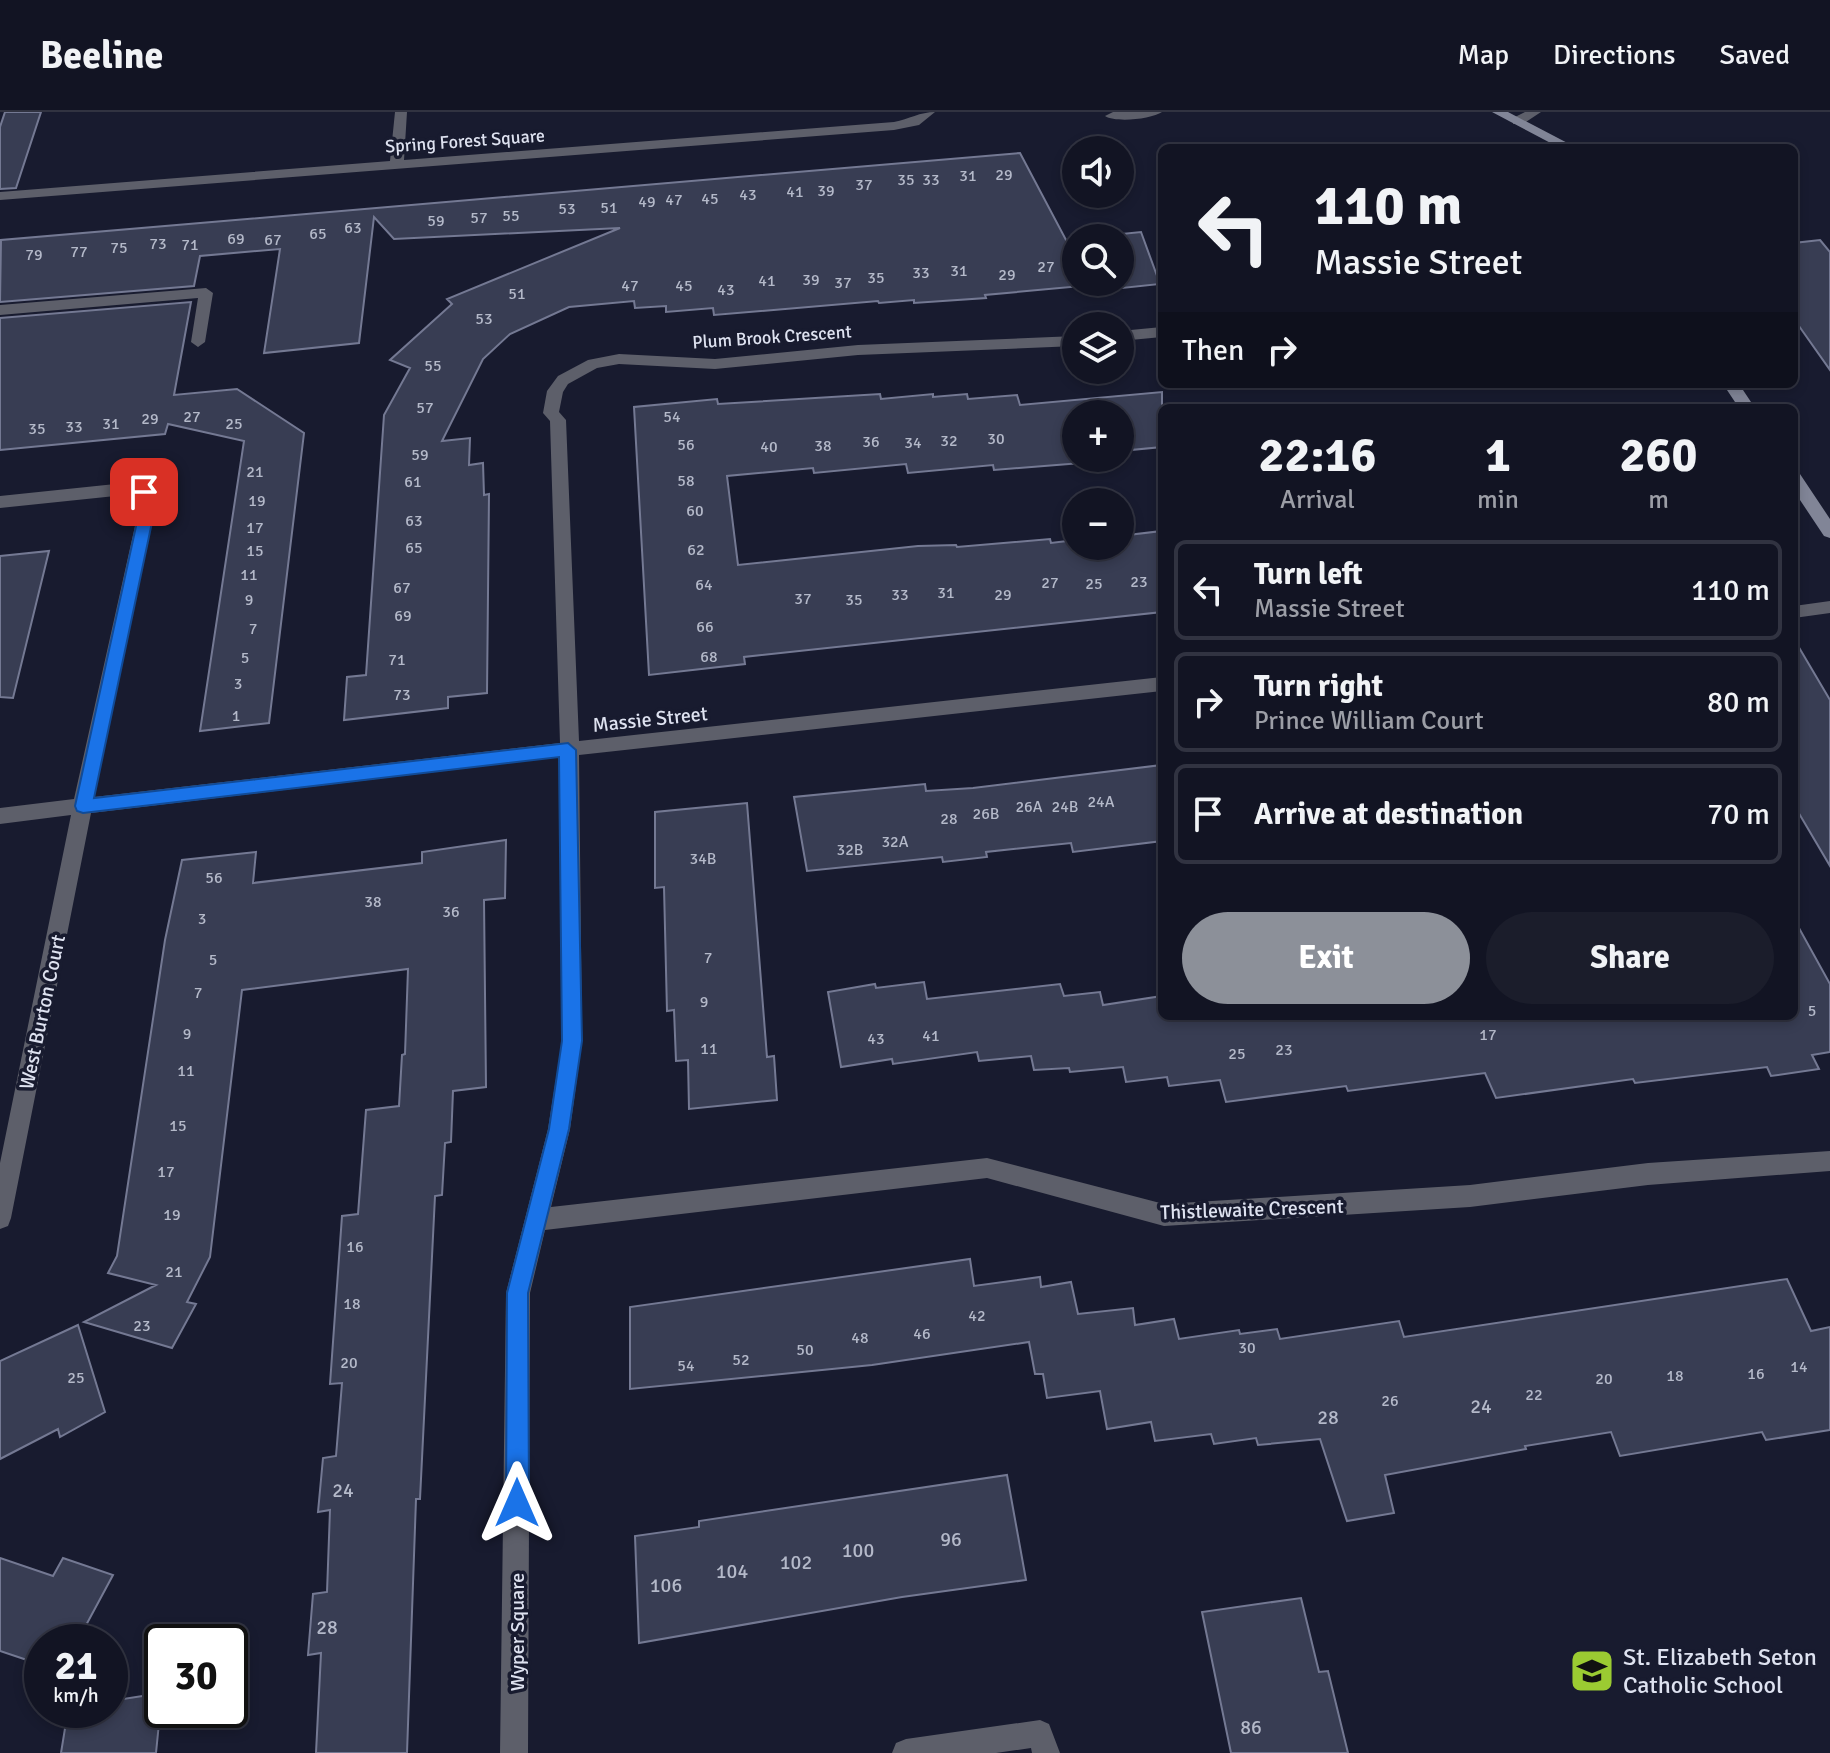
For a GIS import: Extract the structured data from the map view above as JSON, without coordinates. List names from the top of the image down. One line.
{"streets":{"street":["Spring Forest Square","Plum Brook Crescent","Massie Street","West Burton Court","Thistlewaite Crescent","Wyper Square"]},"crossings":[["Plum Brook Crescent","Massie Street"],["Plum Brook Crescent","Wyper Square"],["Massie Street","West Burton Court"],["Massie Street","Wyper Square"],["Thistlewaite Crescent","Wyper Square"]],"places":{"school or university":["St. Elizabeth Seton Catholic School"]},"house_numbers":["29","31","35","33","37","39","41","43","45","47","49","51","53","55","57","59","63","65","69","67","73","71","75","77","79","27","31","33","29","35","39","41","37","47","45","43","51","53","55","57","27","54","29","31","25","33","35","30","32","36","34","56","38","40","59","21","58","61","19","60","63","17","65","62","15","11","23","27","25","64","67","31","33","29","37","9","35","69","66","7","68","5","71","3","73","1","24A","26A","24B","26B","28","32A","32B","34B","56","38","36","3","7","5","7","9","5","9","17","41","43","11","23","25","11","15","17","19","16","21","18","42","23","46","48","30","50","52","20","54","14","16","18","25","20","22","26","24","28","24","96","100","102","104","106","28","86"],"page":{"header":"Beeline","nav":["Map","Directions","Saved"],"map_buttons":["+","−"],"turn":["110 m","Massie Street"],"then":"Then","eta":["22:16","Arrival","1","min","260","m"],"list":[{"name":"Turn left","note":"Massie Street","value":"110 m"},{"name":"Turn right","note":"Prince William Court","value":"80 m"},{"name":"Arrive at destination","value":"70 m"}],"buttons":["Exit","Share"],"speed":"21 km/h","limit":"30"}}
